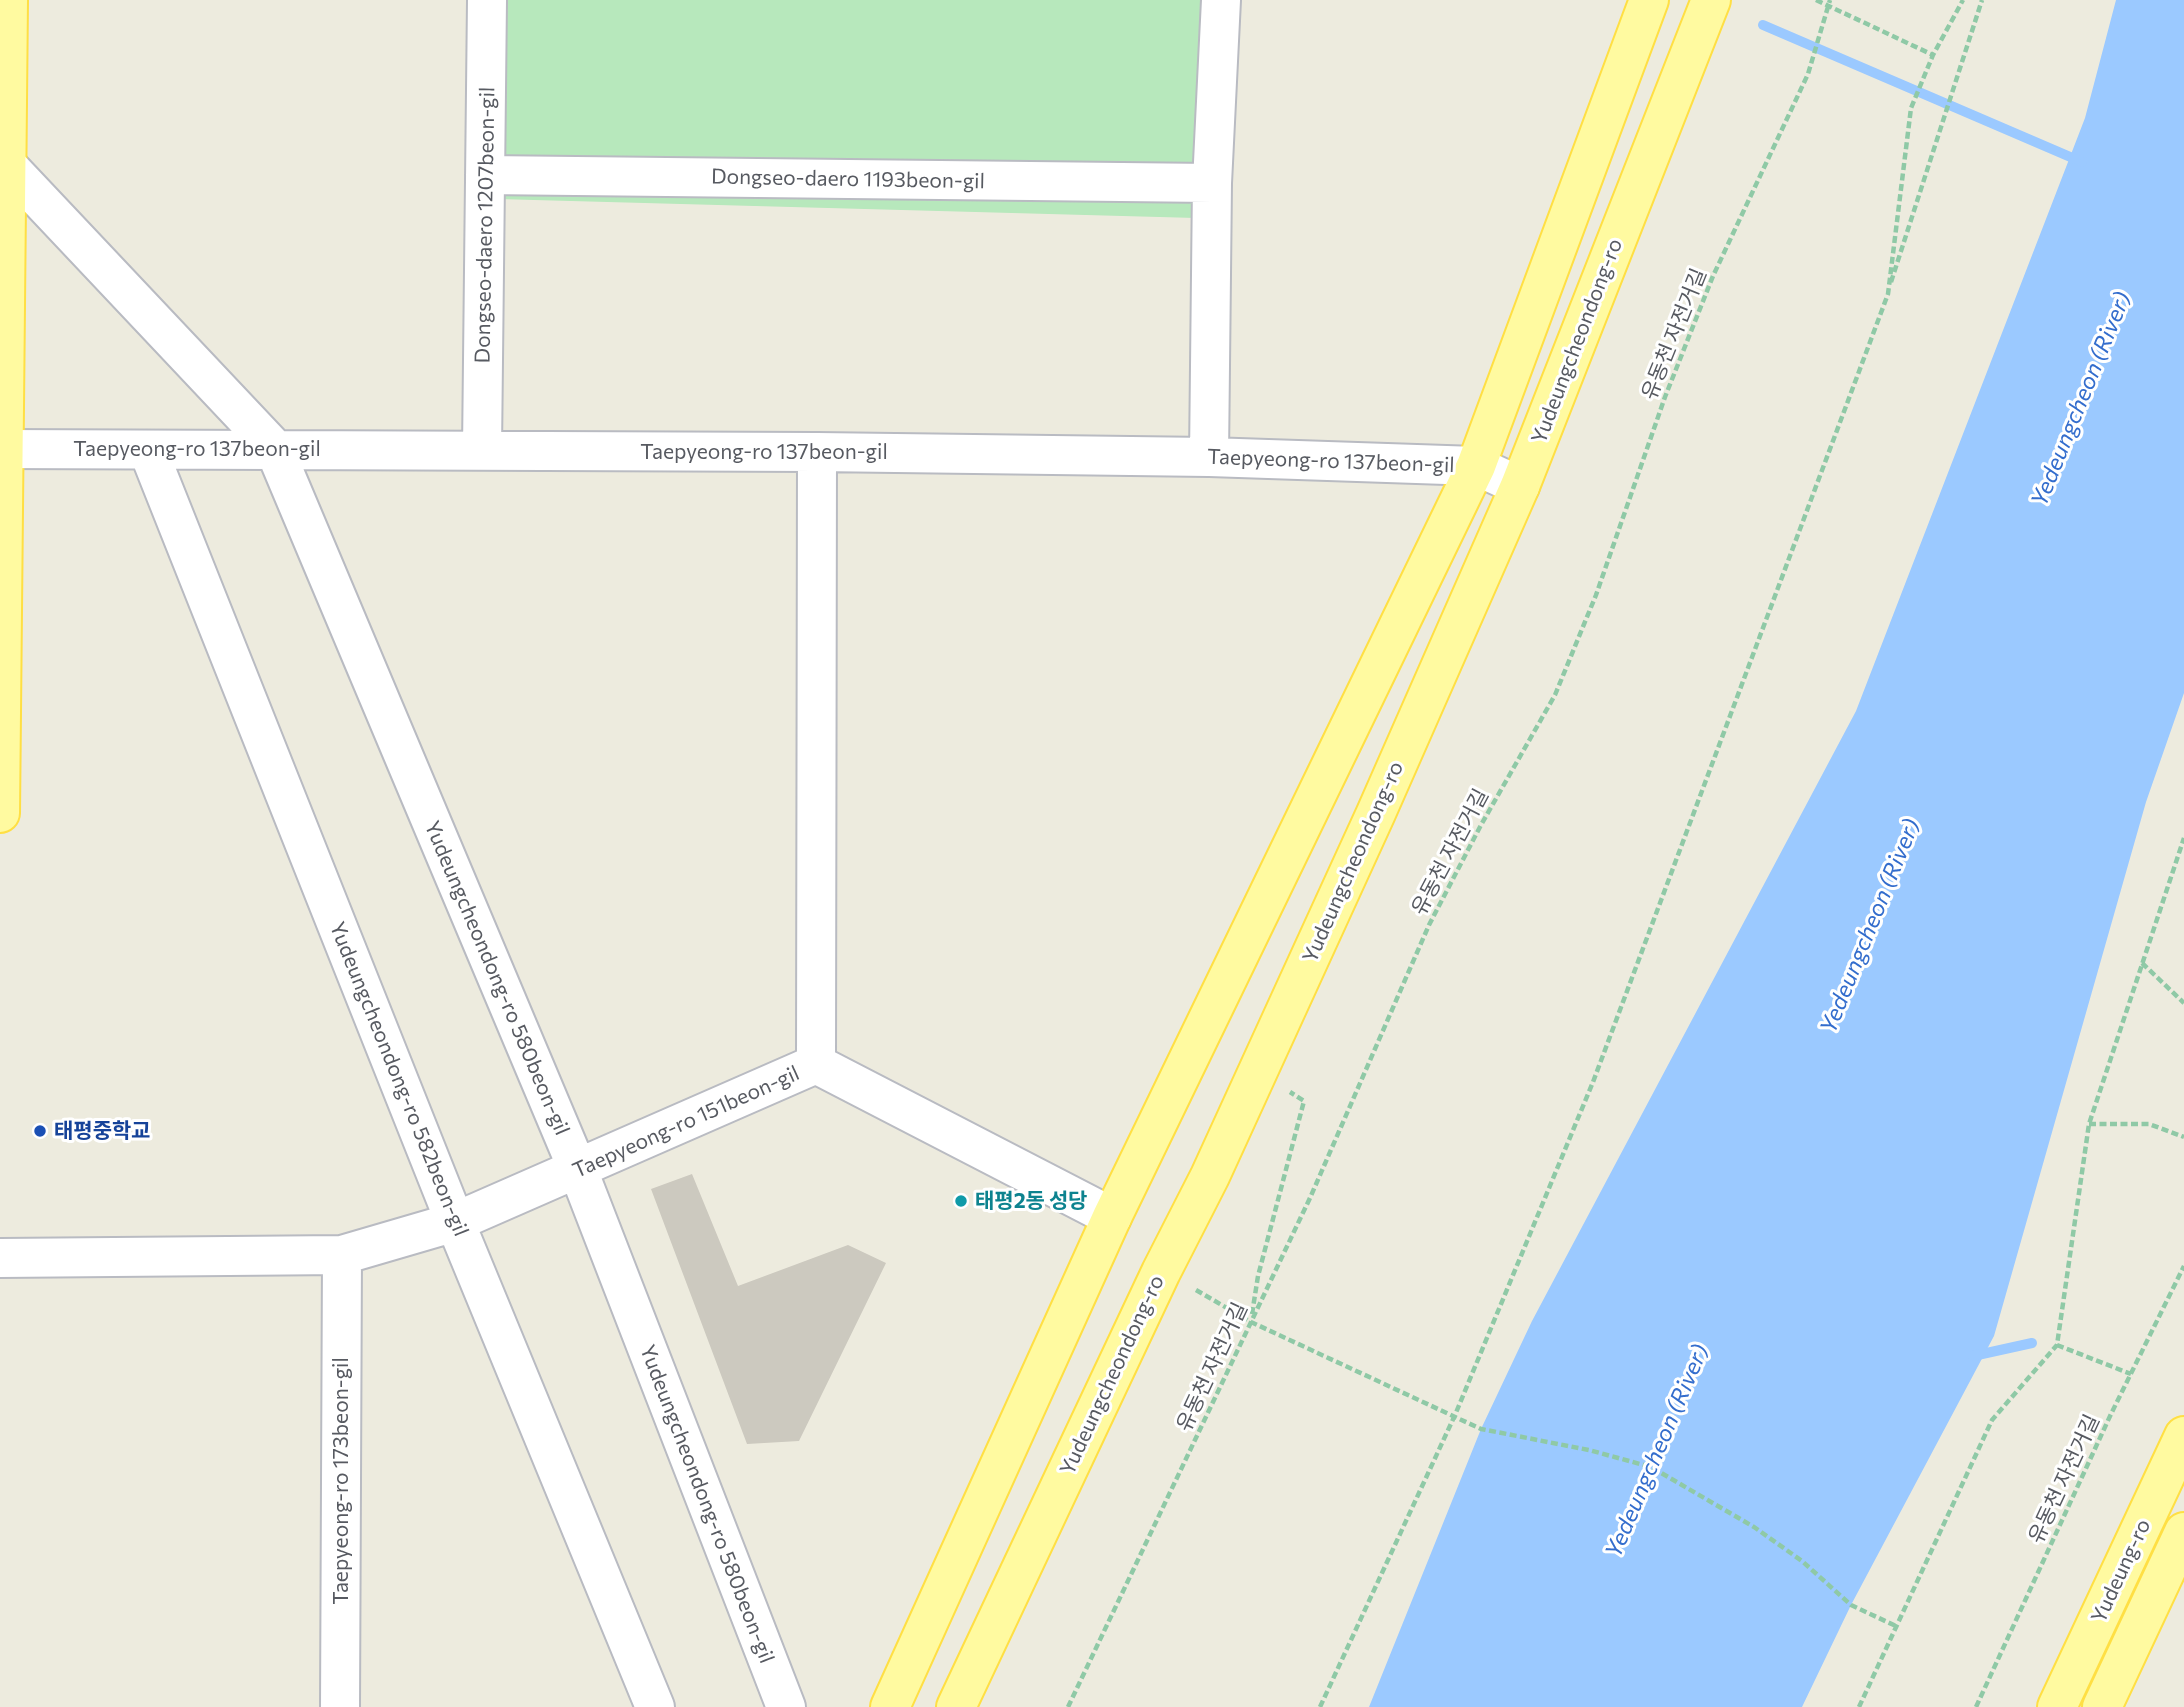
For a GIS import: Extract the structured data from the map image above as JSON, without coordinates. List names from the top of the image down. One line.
{"streets":{"main road":["Yudeungcheondong-ro","Yudeung-ro"],"street":["Dongseo-daero 1193beon-gil","Dongseo-daero 1207beon-gil","Taepyeong-ro 137beon-gil","Yudeungcheondong-ro 580beon-gil","Yudeungcheondong-ro 582beon-gil","Taepyeong-ro 151beon-gil","Taepyeong-ro 173beon-gil"],"path":["유동천 자전거길"]},"crossings":[["Dongseo-daero 1193beon-gil","Dongseo-daero 1207beon-gil"],["Dongseo-daero 1207beon-gil","Taepyeong-ro 137beon-gil"],["Yudeungcheondong-ro","Taepyeong-ro 137beon-gil"],["Taepyeong-ro 137beon-gil","Yudeungcheondong-ro 580beon-gil"],["Taepyeong-ro 137beon-gil","Yudeungcheondong-ro 582beon-gil"],["Taepyeong-ro 137beon-gil","Taepyeong-ro 151beon-gil"],["Yudeungcheondong-ro 580beon-gil","Taepyeong-ro 151beon-gil"],["Yudeungcheondong-ro 582beon-gil","Taepyeong-ro 151beon-gil"],["Taepyeong-ro 151beon-gil","Taepyeong-ro 173beon-gil"]],"water":["Yedeungcheon (River)"],"places":["태평중학교","태평2동 성당"]}
